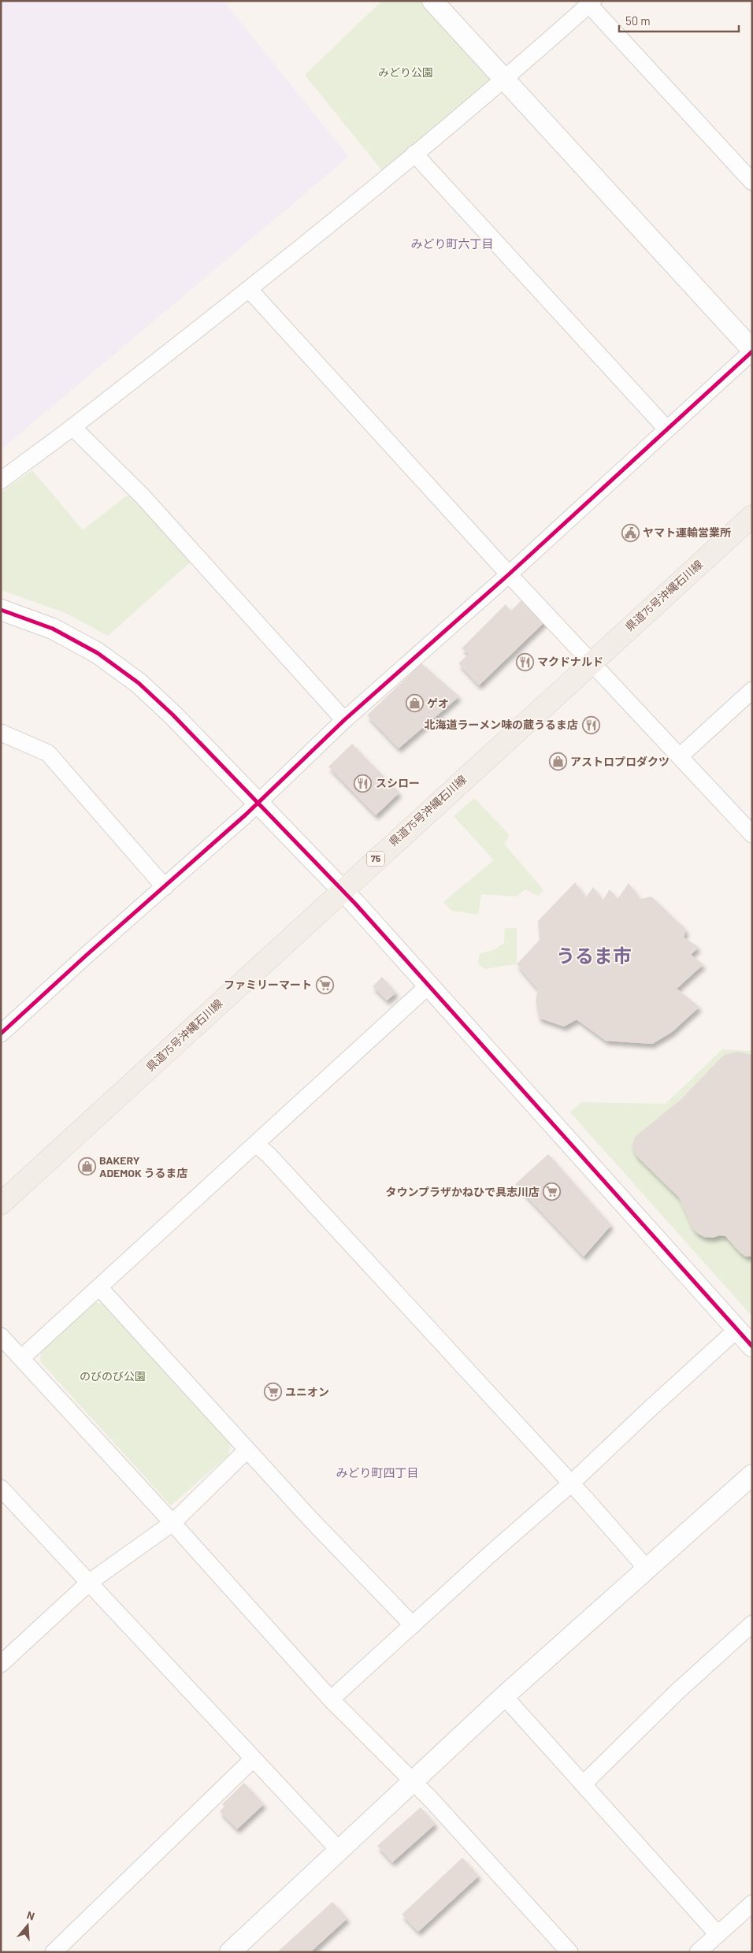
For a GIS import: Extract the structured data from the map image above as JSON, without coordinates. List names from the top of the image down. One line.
{"streets":{"main road":["県道75号沖縄石川線","75"]},"districts":["みどり町六丁目","うるま市","みどり町四丁目"],"parks":["みどり公園","のびのび公園"],"places":{"public building":["ヤマト運輸営業所"],"restaurant":["マクドナルド","北海道ラーメン味の蔵うるま店","スシロー"],"shop":["ゲオ","アストロプロダクツ","BAKERY ADEMOK うるま店"],"supermarket":["ファミリーマート","タウンプラザかねひで具志川店","ユニオン"]},"scale_bar":"50 m","north":"top"}
